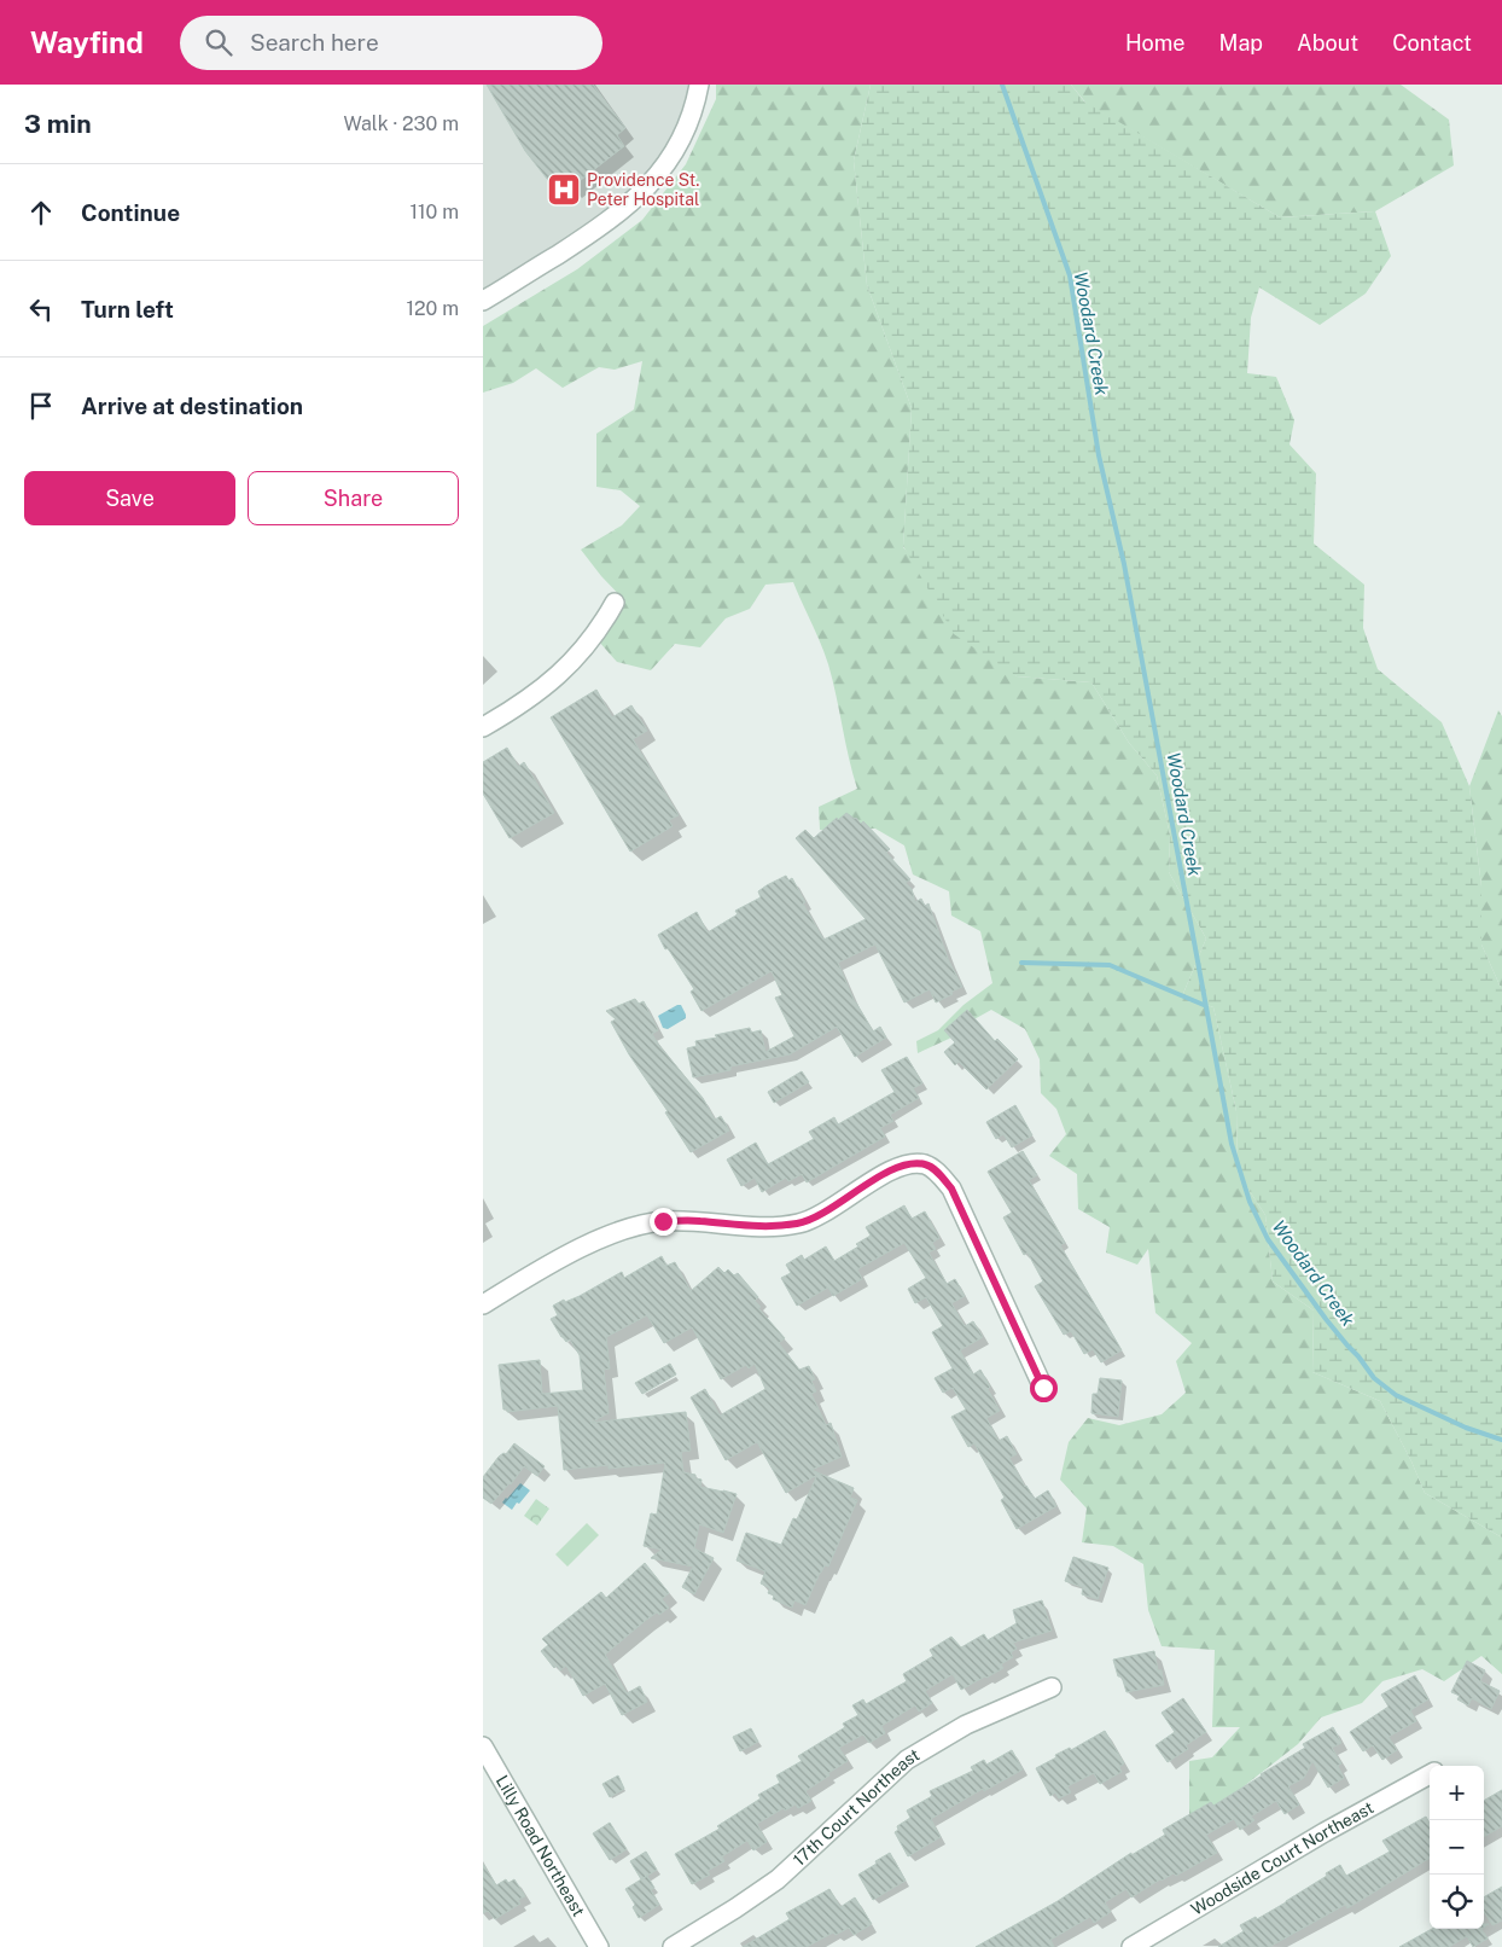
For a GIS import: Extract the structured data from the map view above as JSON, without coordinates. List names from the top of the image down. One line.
{"streets":{"street":["17th Court Northeast","Lilly Road Northeast","Woodside Court Northeast"]},"water":["Woodard Creek"],"places":{"hospital":["Providence St. Peter Hospital"]},"page":{"header":"Wayfind","search":"Search here","nav":["Home","Map","About","Contact"],"heading":["3 min","Walk · 230 m"],"list":[["Continue","110 m"],["Turn left","120 m"],"Arrive at destination"],"buttons":["Save","Share"],"map_buttons":["+","−"]}}
